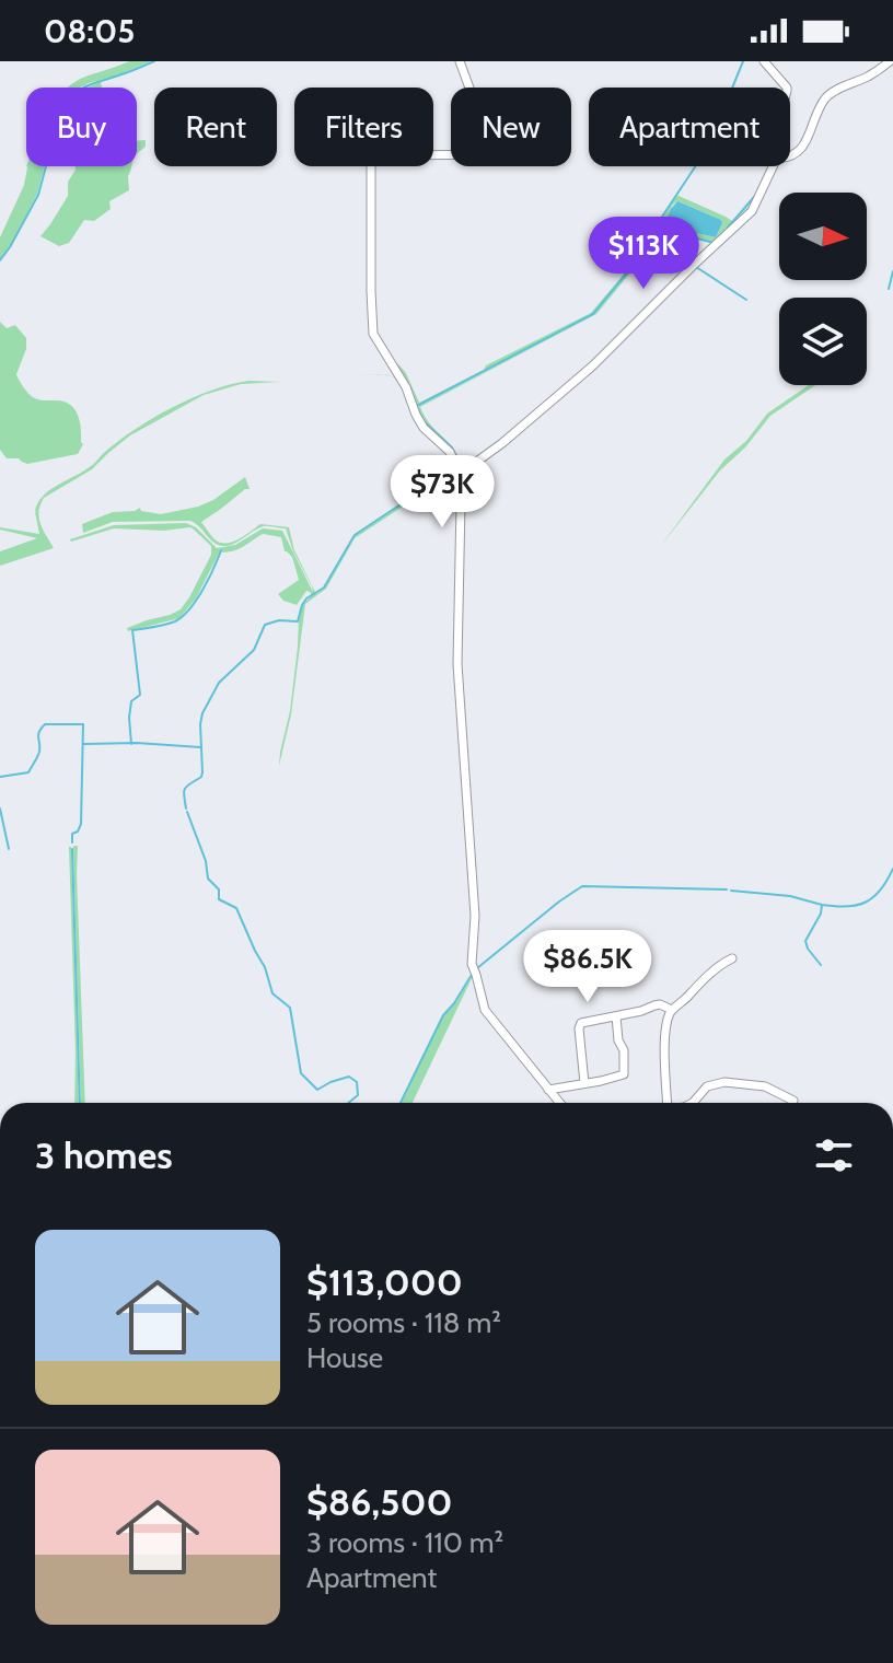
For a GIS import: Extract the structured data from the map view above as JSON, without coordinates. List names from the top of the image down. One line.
{"north":"right","page":{"status":"08:05","chip":["Buy","Rent","Filters","New","Apartment"],"price":["$113K","$73K","$86.5K"],"heading":"3 homes","list":[{"name":"$113,000","note":"5 rooms · 118 m² · House"},{"name":"$86,500","note":"3 rooms · 110 m² · Apartment"}]}}
